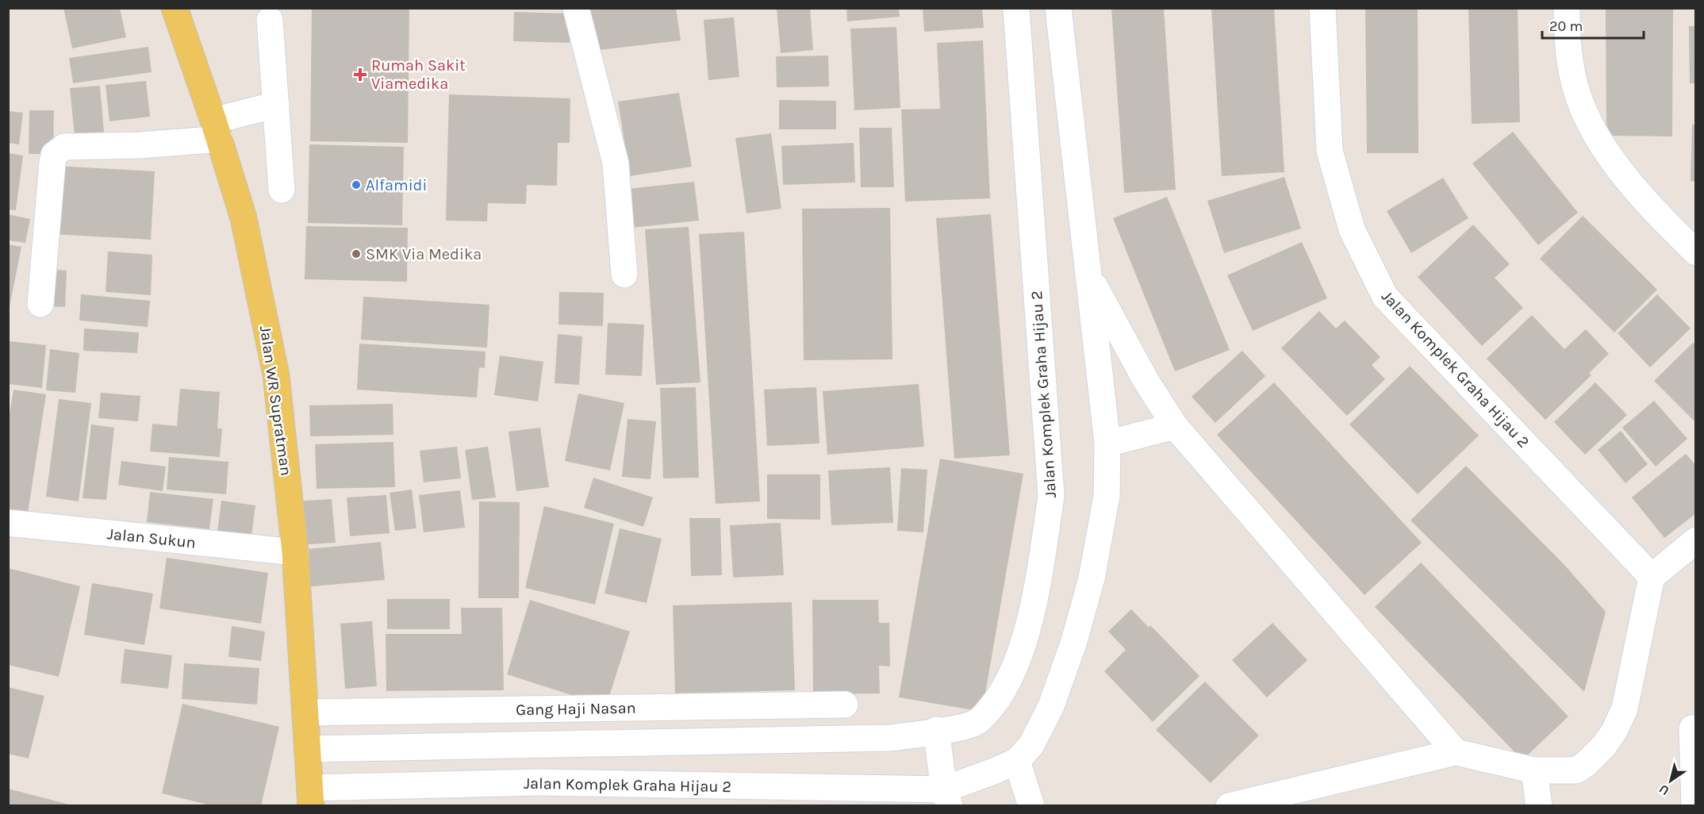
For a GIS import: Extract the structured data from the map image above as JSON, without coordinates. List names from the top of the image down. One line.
{"streets":{"main road":["Jalan WR Supratman"],"street":["Jalan Komplek Graha Hijau 2","Jalan Sukun","Gang Haji Nasan"]},"crossings":[["Jalan Komplek Graha Hijau 2","Jalan WR Supratman"],["Jalan WR Supratman","Jalan Sukun"],["Jalan WR Supratman","Gang Haji Nasan"]],"places":{"health":["Rumah Sakit Viamedika"],"other":["Alfamidi","SMK Via Medika"]},"scale_bar":"20 m","north":"bottom left"}
